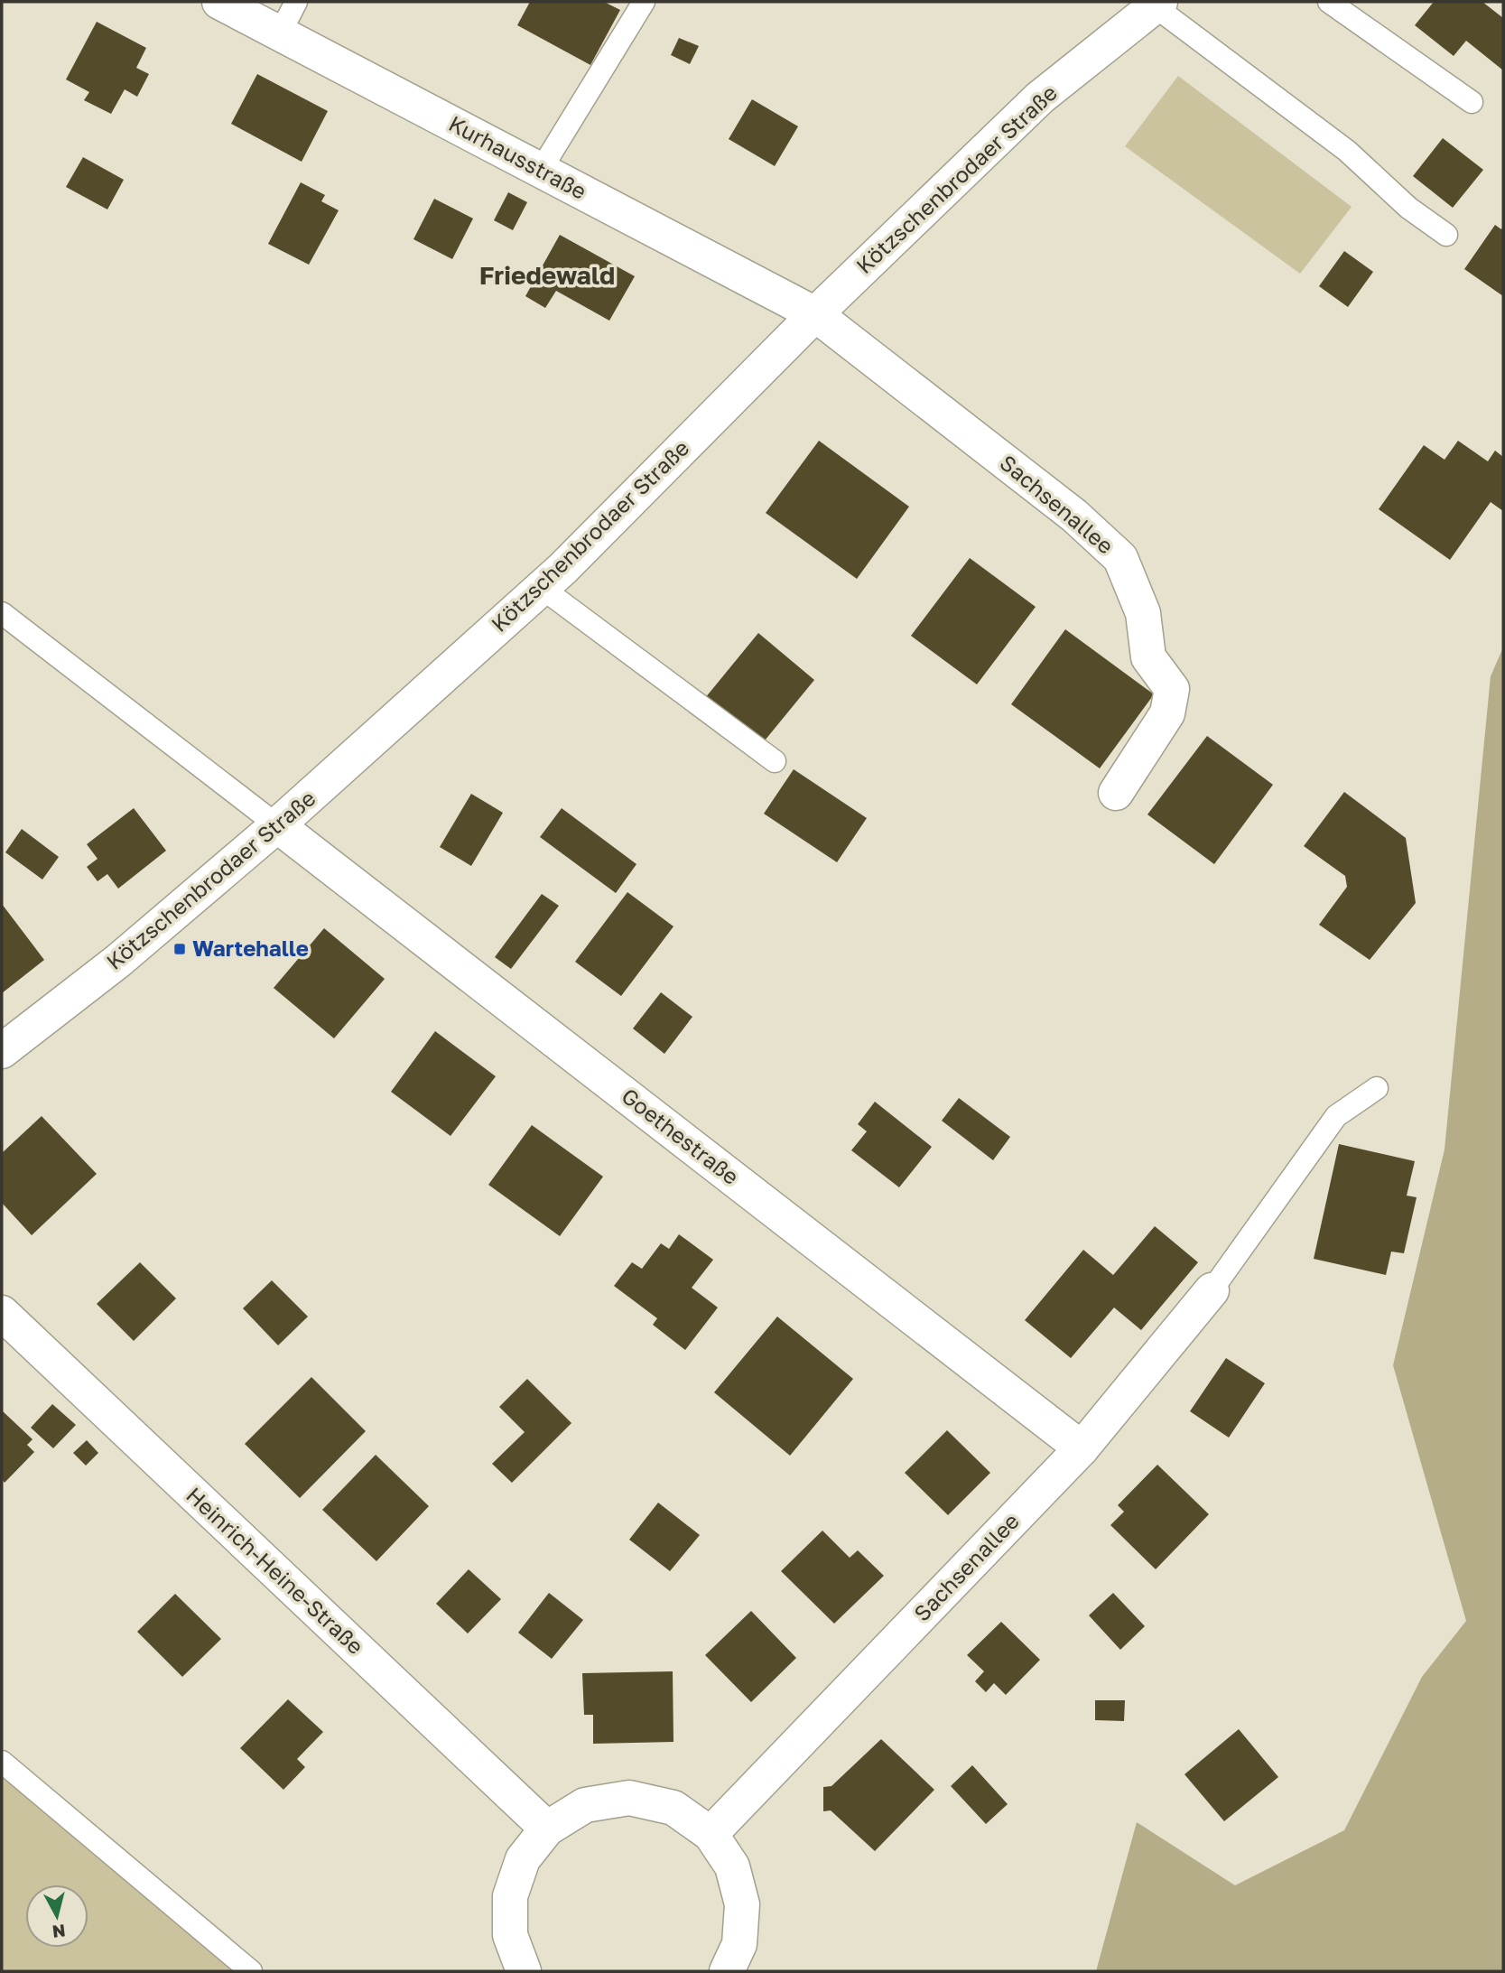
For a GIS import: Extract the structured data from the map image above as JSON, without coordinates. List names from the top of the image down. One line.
{"streets":{"street":["Kurhausstraße","Kötzschenbrodaer Straße","Sachsenallee","Goethestraße","Heinrich-Heine-Straße"]},"crossings":[["Kurhausstraße","Kötzschenbrodaer Straße"],["Kurhausstraße","Sachsenallee"],["Kötzschenbrodaer Straße","Sachsenallee"],["Kötzschenbrodaer Straße","Goethestraße"],["Sachsenallee","Goethestraße"]],"districts":["Friedewald"],"places":{"transit":["Wartehalle"]},"north":"bottom"}
